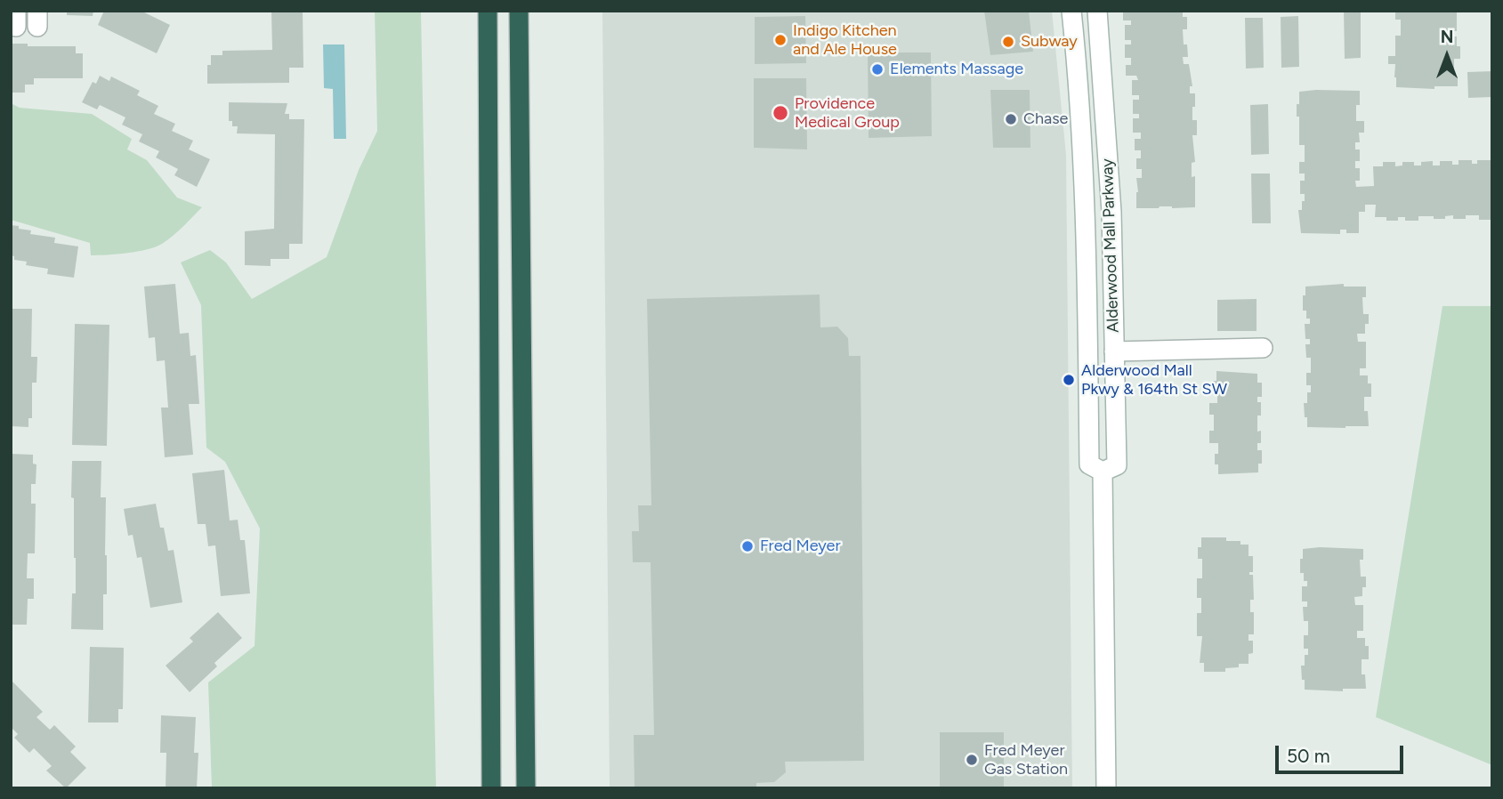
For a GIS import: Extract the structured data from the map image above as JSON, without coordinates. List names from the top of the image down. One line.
{"streets":{"main road":["Alderwood Mall Parkway"]},"places":["Indigo Kitchen and Ale House","Subway","Elements Massage","Providence Medical Group","Chase","Alderwood Mall Pkwy & 164th St SW","Fred Meyer","Fred Meyer Gas Station"],"scale_bar":"50 m","north":"top"}
